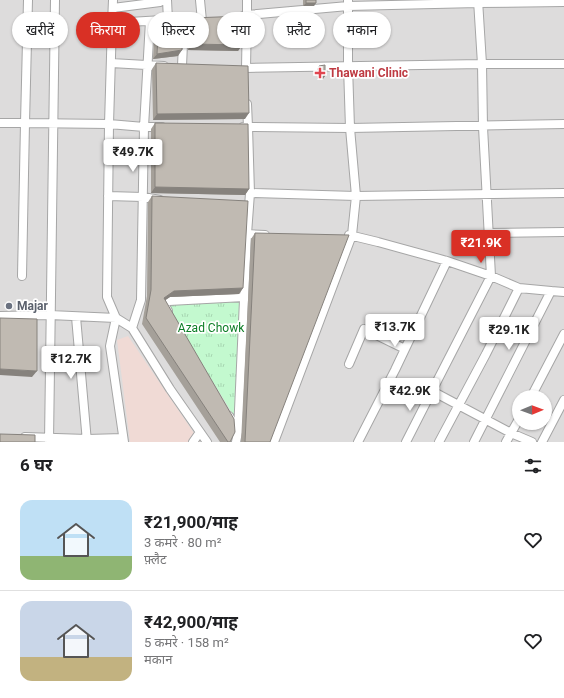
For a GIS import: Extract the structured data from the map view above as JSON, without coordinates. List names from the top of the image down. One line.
{"parks":["Azad Chowk"],"places":{"health":["Thawani Clinic"],"other":["Majar"]},"north":"right","page":{"chip":["खरीदें","किराया","फ़िल्टर","नया","फ़्लैट","मकान"],"price":["₹49.7K","₹21.9K","₹13.7K","₹29.1K","₹12.7K","₹42.9K"],"heading":"6 घर","list":[{"name":"₹21,900/माह","note":"3 कमरे · 80 m² · फ़्लैट"},{"name":"₹42,900/माह","note":"5 कमरे · 158 m² · मकान"}]}}
